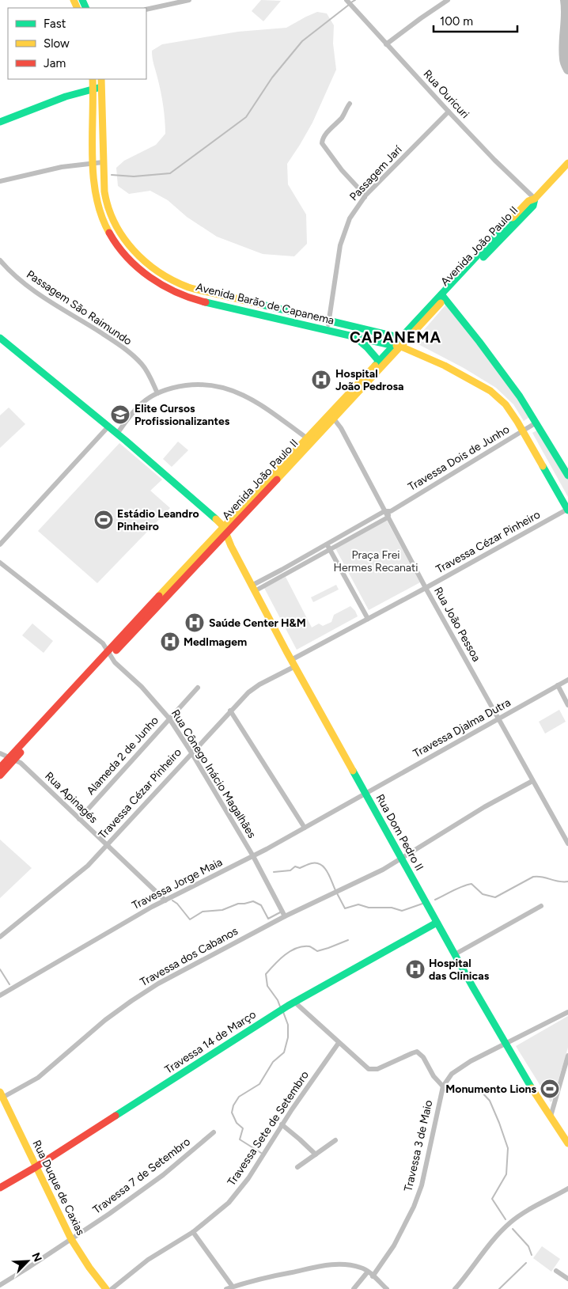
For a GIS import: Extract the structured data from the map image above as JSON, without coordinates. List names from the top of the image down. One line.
{"streets":{"street":["Rua Ouricuri","Passagem Jarí","Avenida João Paulo II","Avenida Barão de Capanema","Passagem São Raimundo","Travessa Dois de Junho","Travessa Cézar Pinheiro","Rua João Pessoa","Travessa Djalma Dutra","Alameda 2 de Junho","Rua Cônego Inácio Magalhães","Rua Apinagés","Rua Dom Pedro II","Travessa Jorge Maia","Travessa dos Cabanos","Travessa 14 de Março","Travessa Sete de Setembro","Travessa 3 de Maio","Travessa 7 de Setembro","Rua Duque de Caxias"]},"crossings":[["Rua Ouricuri","Passagem Jarí"],["Rua Ouricuri","Avenida João Paulo II"],["Passagem Jarí","Avenida Barão de Capanema"],["Avenida João Paulo II","Avenida Barão de Capanema"],["Avenida João Paulo II","Rua João Pessoa"],["Avenida João Paulo II","Rua Cônego Inácio Magalhães"],["Avenida João Paulo II","Rua Apinagés"],["Avenida João Paulo II","Rua Dom Pedro II"],["Avenida Barão de Capanema","Travessa Dois de Junho"],["Avenida Barão de Capanema","Travessa Cézar Pinheiro"],["Travessa Cézar Pinheiro","Rua João Pessoa"],["Travessa Cézar Pinheiro","Rua Cônego Inácio Magalhães"],["Travessa Cézar Pinheiro","Rua Apinagés"],["Travessa Cézar Pinheiro","Rua Dom Pedro II"],["Rua João Pessoa","Travessa Djalma Dutra"],["Rua João Pessoa","Travessa dos Cabanos"],["Travessa Djalma Dutra","Rua Dom Pedro II"],["Travessa Djalma Dutra","Travessa Jorge Maia"],["Alameda 2 de Junho","Rua Cônego Inácio Magalhães"],["Alameda 2 de Junho","Rua Apinagés"],["Rua Cônego Inácio Magalhães","Travessa Jorge Maia"],["Rua Cônego Inácio Magalhães","Travessa dos Cabanos"],["Rua Apinagés","Travessa Jorge Maia"],["Rua Dom Pedro II","Travessa Jorge Maia"],["Rua Dom Pedro II","Travessa dos Cabanos"],["Rua Dom Pedro II","Travessa 14 de Março"],["Rua Dom Pedro II","Travessa 3 de Maio"],["Travessa dos Cabanos","Rua Duque de Caxias"],["Travessa 14 de Março","Rua Duque de Caxias"],["Travessa 7 de Setembro","Rua Duque de Caxias"]],"districts":["CAPANEMA"],"parks":["Praça Frei Hermes Recanati"],"places":{"hospital":["Hospital João Pedrosa","Saúde Center H&M","MedImagem","Hospital das Clínicas"],"school or university":["Elite Cursos Profissionalizantes"],"sports":["Estádio Leandro Pinheiro","Monumento Lions"]},"legend":["Fast","Slow","Jam"],"scale_bar":"100 m","north":"top right"}
